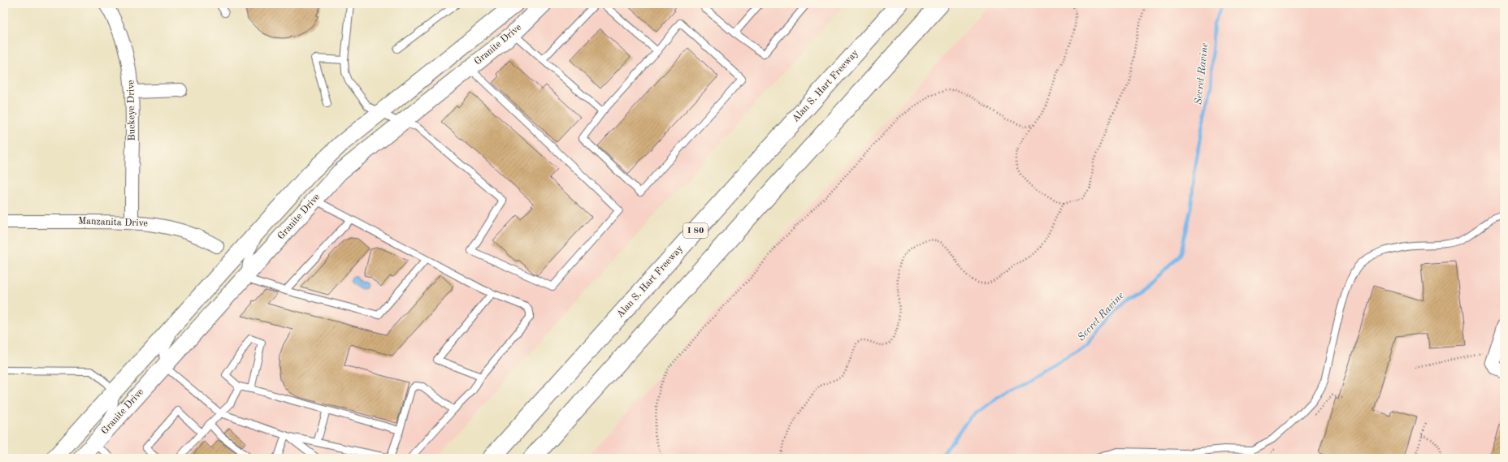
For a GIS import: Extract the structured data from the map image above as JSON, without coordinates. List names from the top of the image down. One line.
{"streets":{"highway":["Alan S. Hart Freeway","I 80"],"street":["Granite Drive","Buckeye Drive","Manzanita Drive"]},"crossings":[["Buckeye Drive","Manzanita Drive"]],"water":["Secret Ravine"]}
